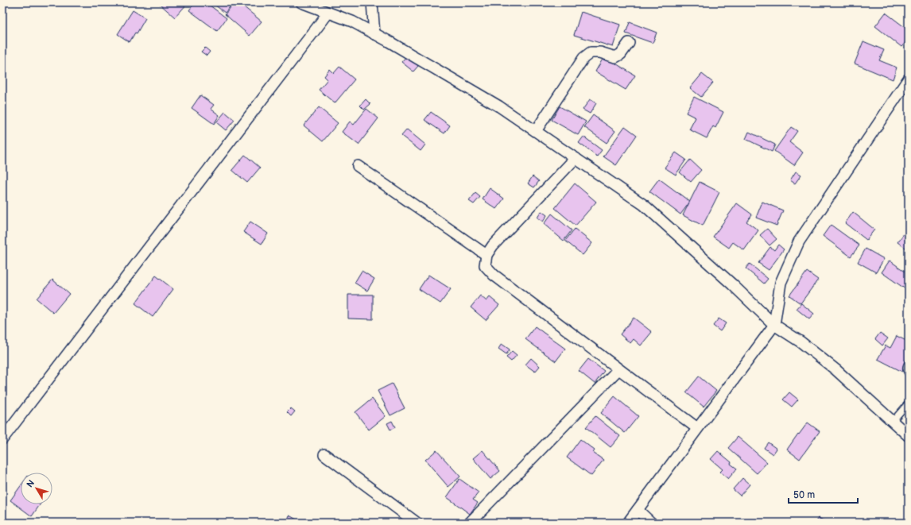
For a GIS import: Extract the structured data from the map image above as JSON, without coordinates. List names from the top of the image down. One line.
{"scale_bar":"50 m","north":"top left"}
